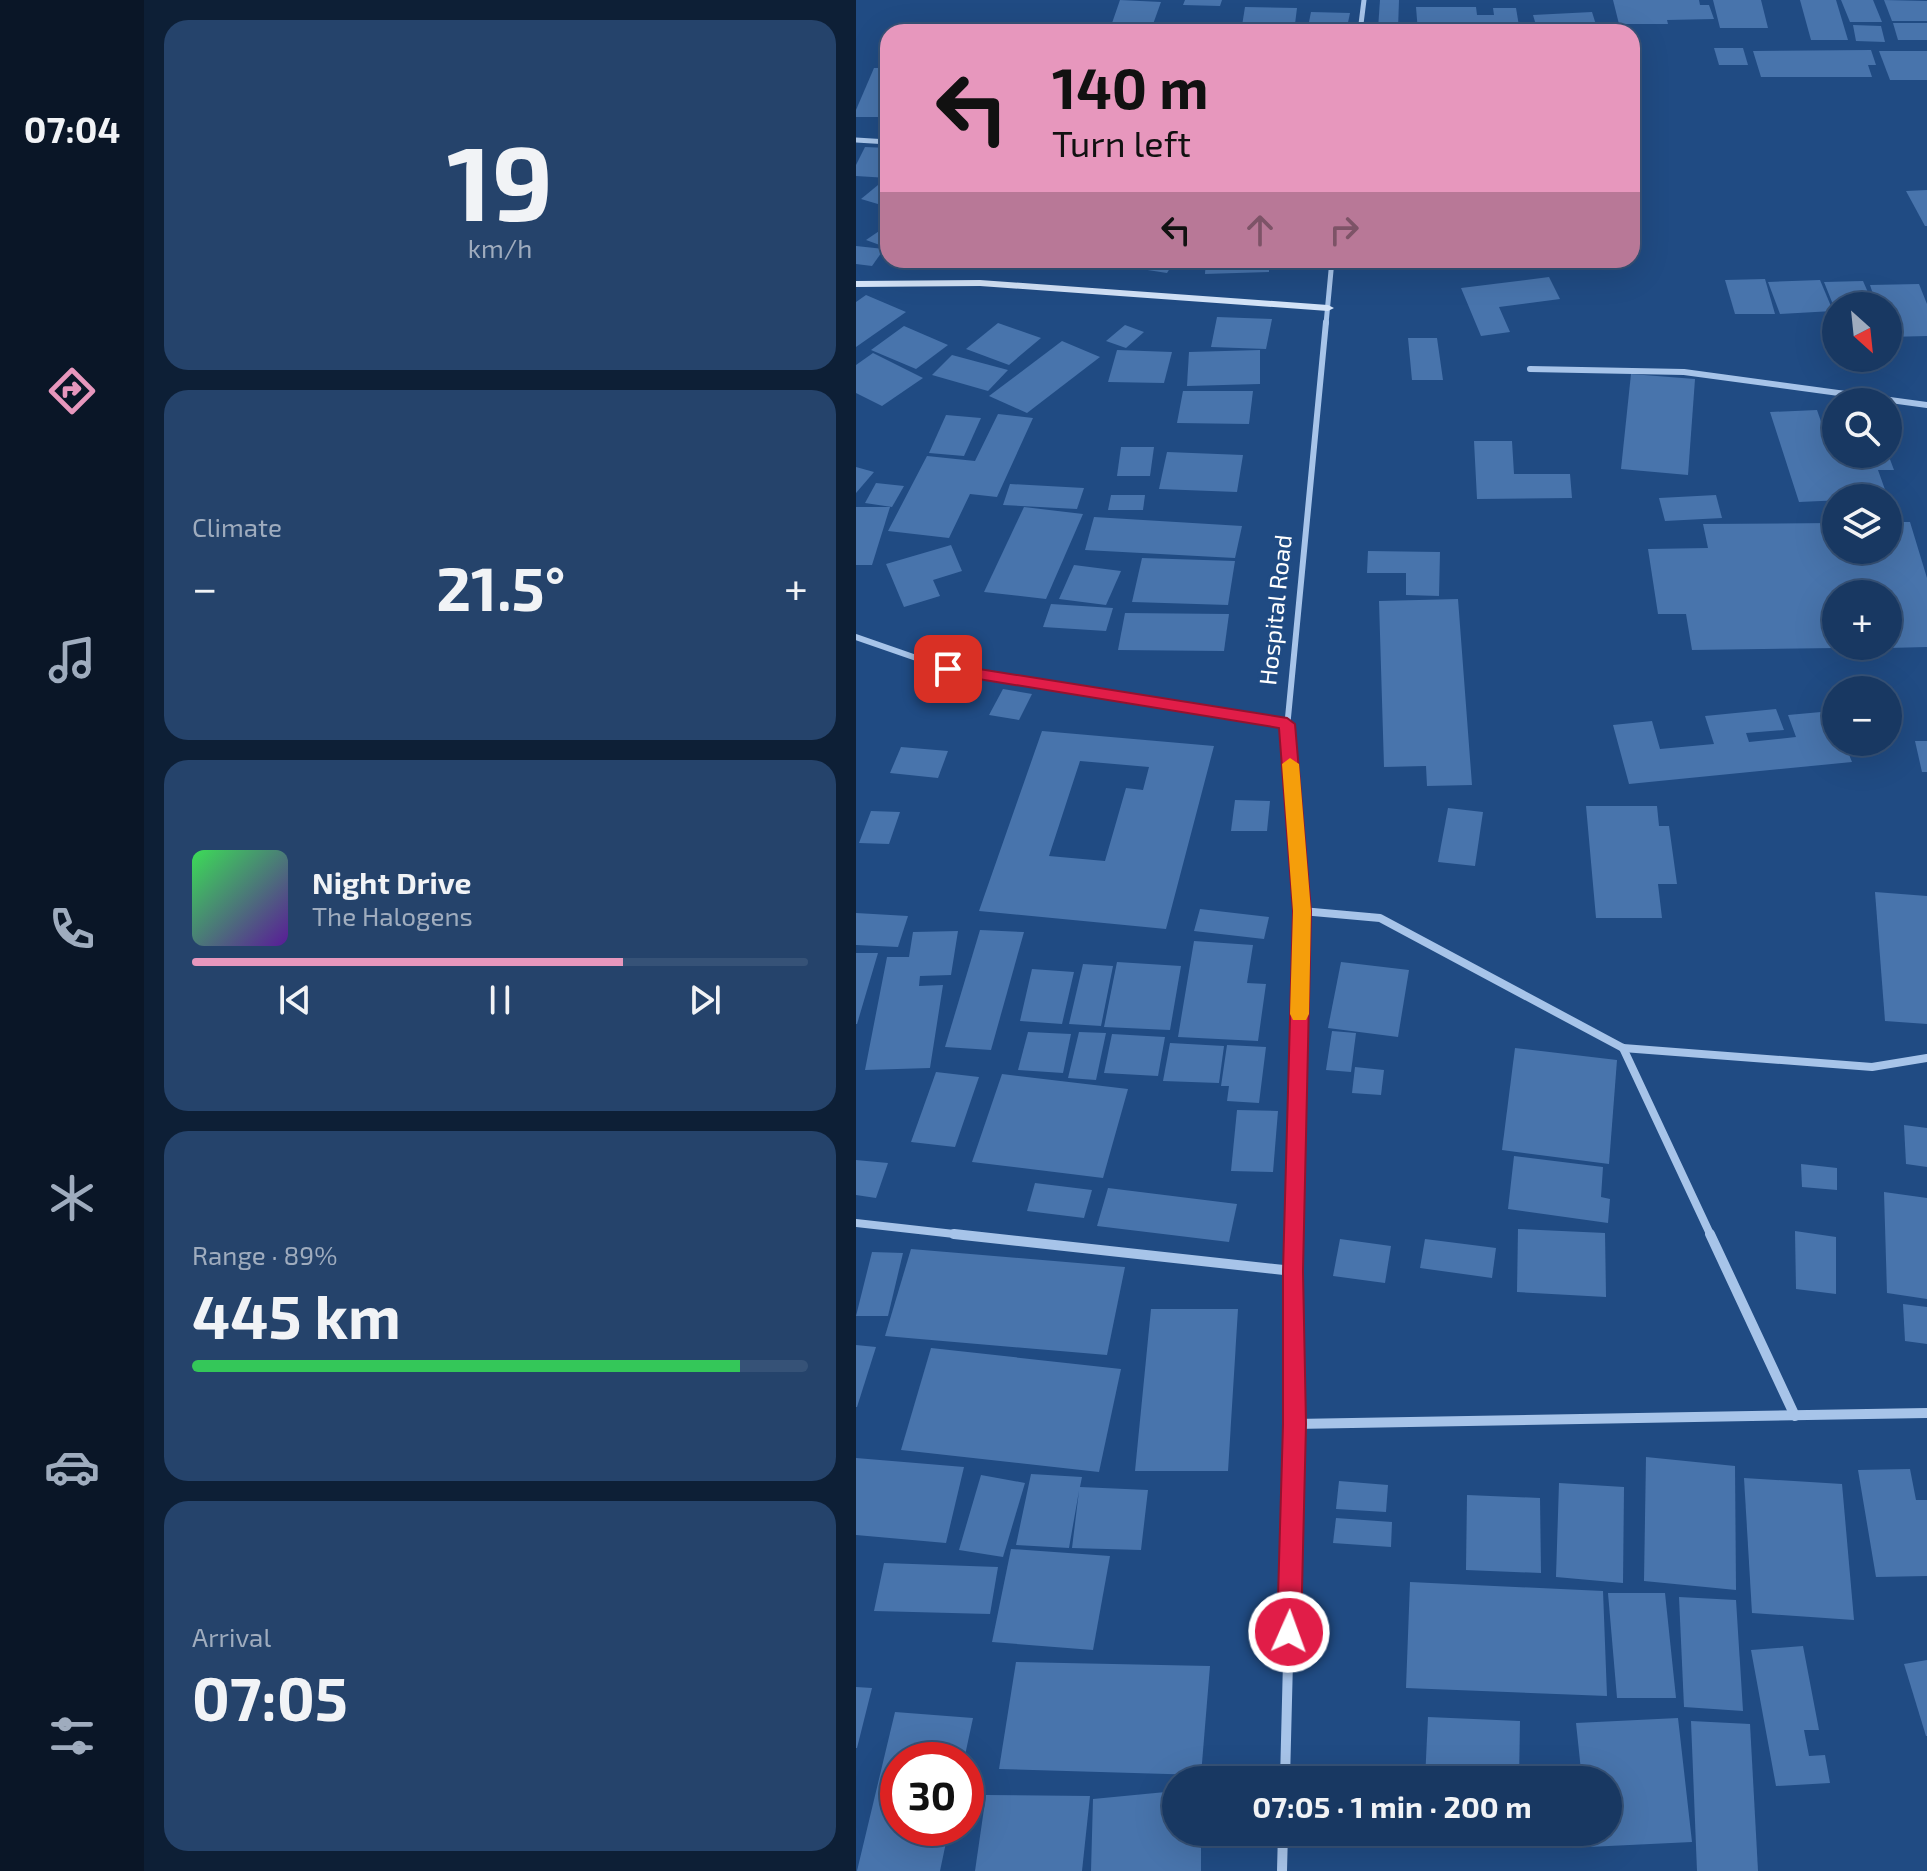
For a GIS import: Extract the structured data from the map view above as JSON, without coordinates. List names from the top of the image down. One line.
{"streets":{"street":["Hospital Road"]},"north":"bottom right","page":{"tabs":"07:04","tile":[["19","km/h"],"Climate",["Range · 89%","445 km"],["Arrival","07:05"]],"turn":["140 m","Turn left"],"map_buttons":["+","−"],"heat":["−","21.5°","+"],"song":["Night Drive","The Halogens"],"limit":"30","trip":"07:05 · 1 min · 200 m"}}
